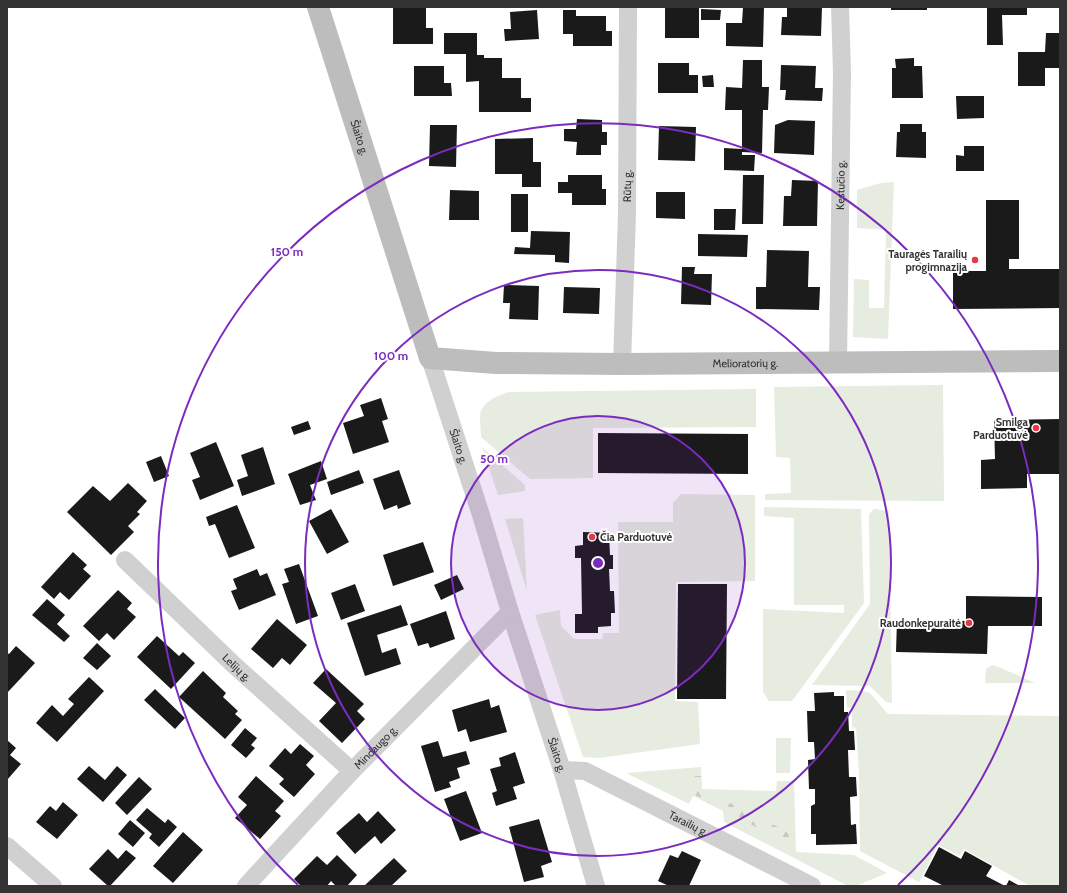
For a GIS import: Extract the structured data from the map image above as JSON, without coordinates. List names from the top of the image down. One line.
{"streets":{"main road":["Šlaito g.","Melioratorių g."],"street":["Kęstučio g.","Rūtų g.","Lelijų g.","Mindaugo g.","Tarailių g."]},"crossings":[["Šlaito g.","Melioratorių g."],["Šlaito g.","Mindaugo g."],["Šlaito g.","Tarailių g."],["Kęstučio g.","Melioratorių g."],["Rūtų g.","Melioratorių g."],["Lelijų g.","Mindaugo g."]],"places":["Tauragės Tarailių progimnazija","Smilga Parduotuvė","Čia Parduotuvė","Raudonkepuraitė"],"rings":["150 m","100 m","50 m"]}
